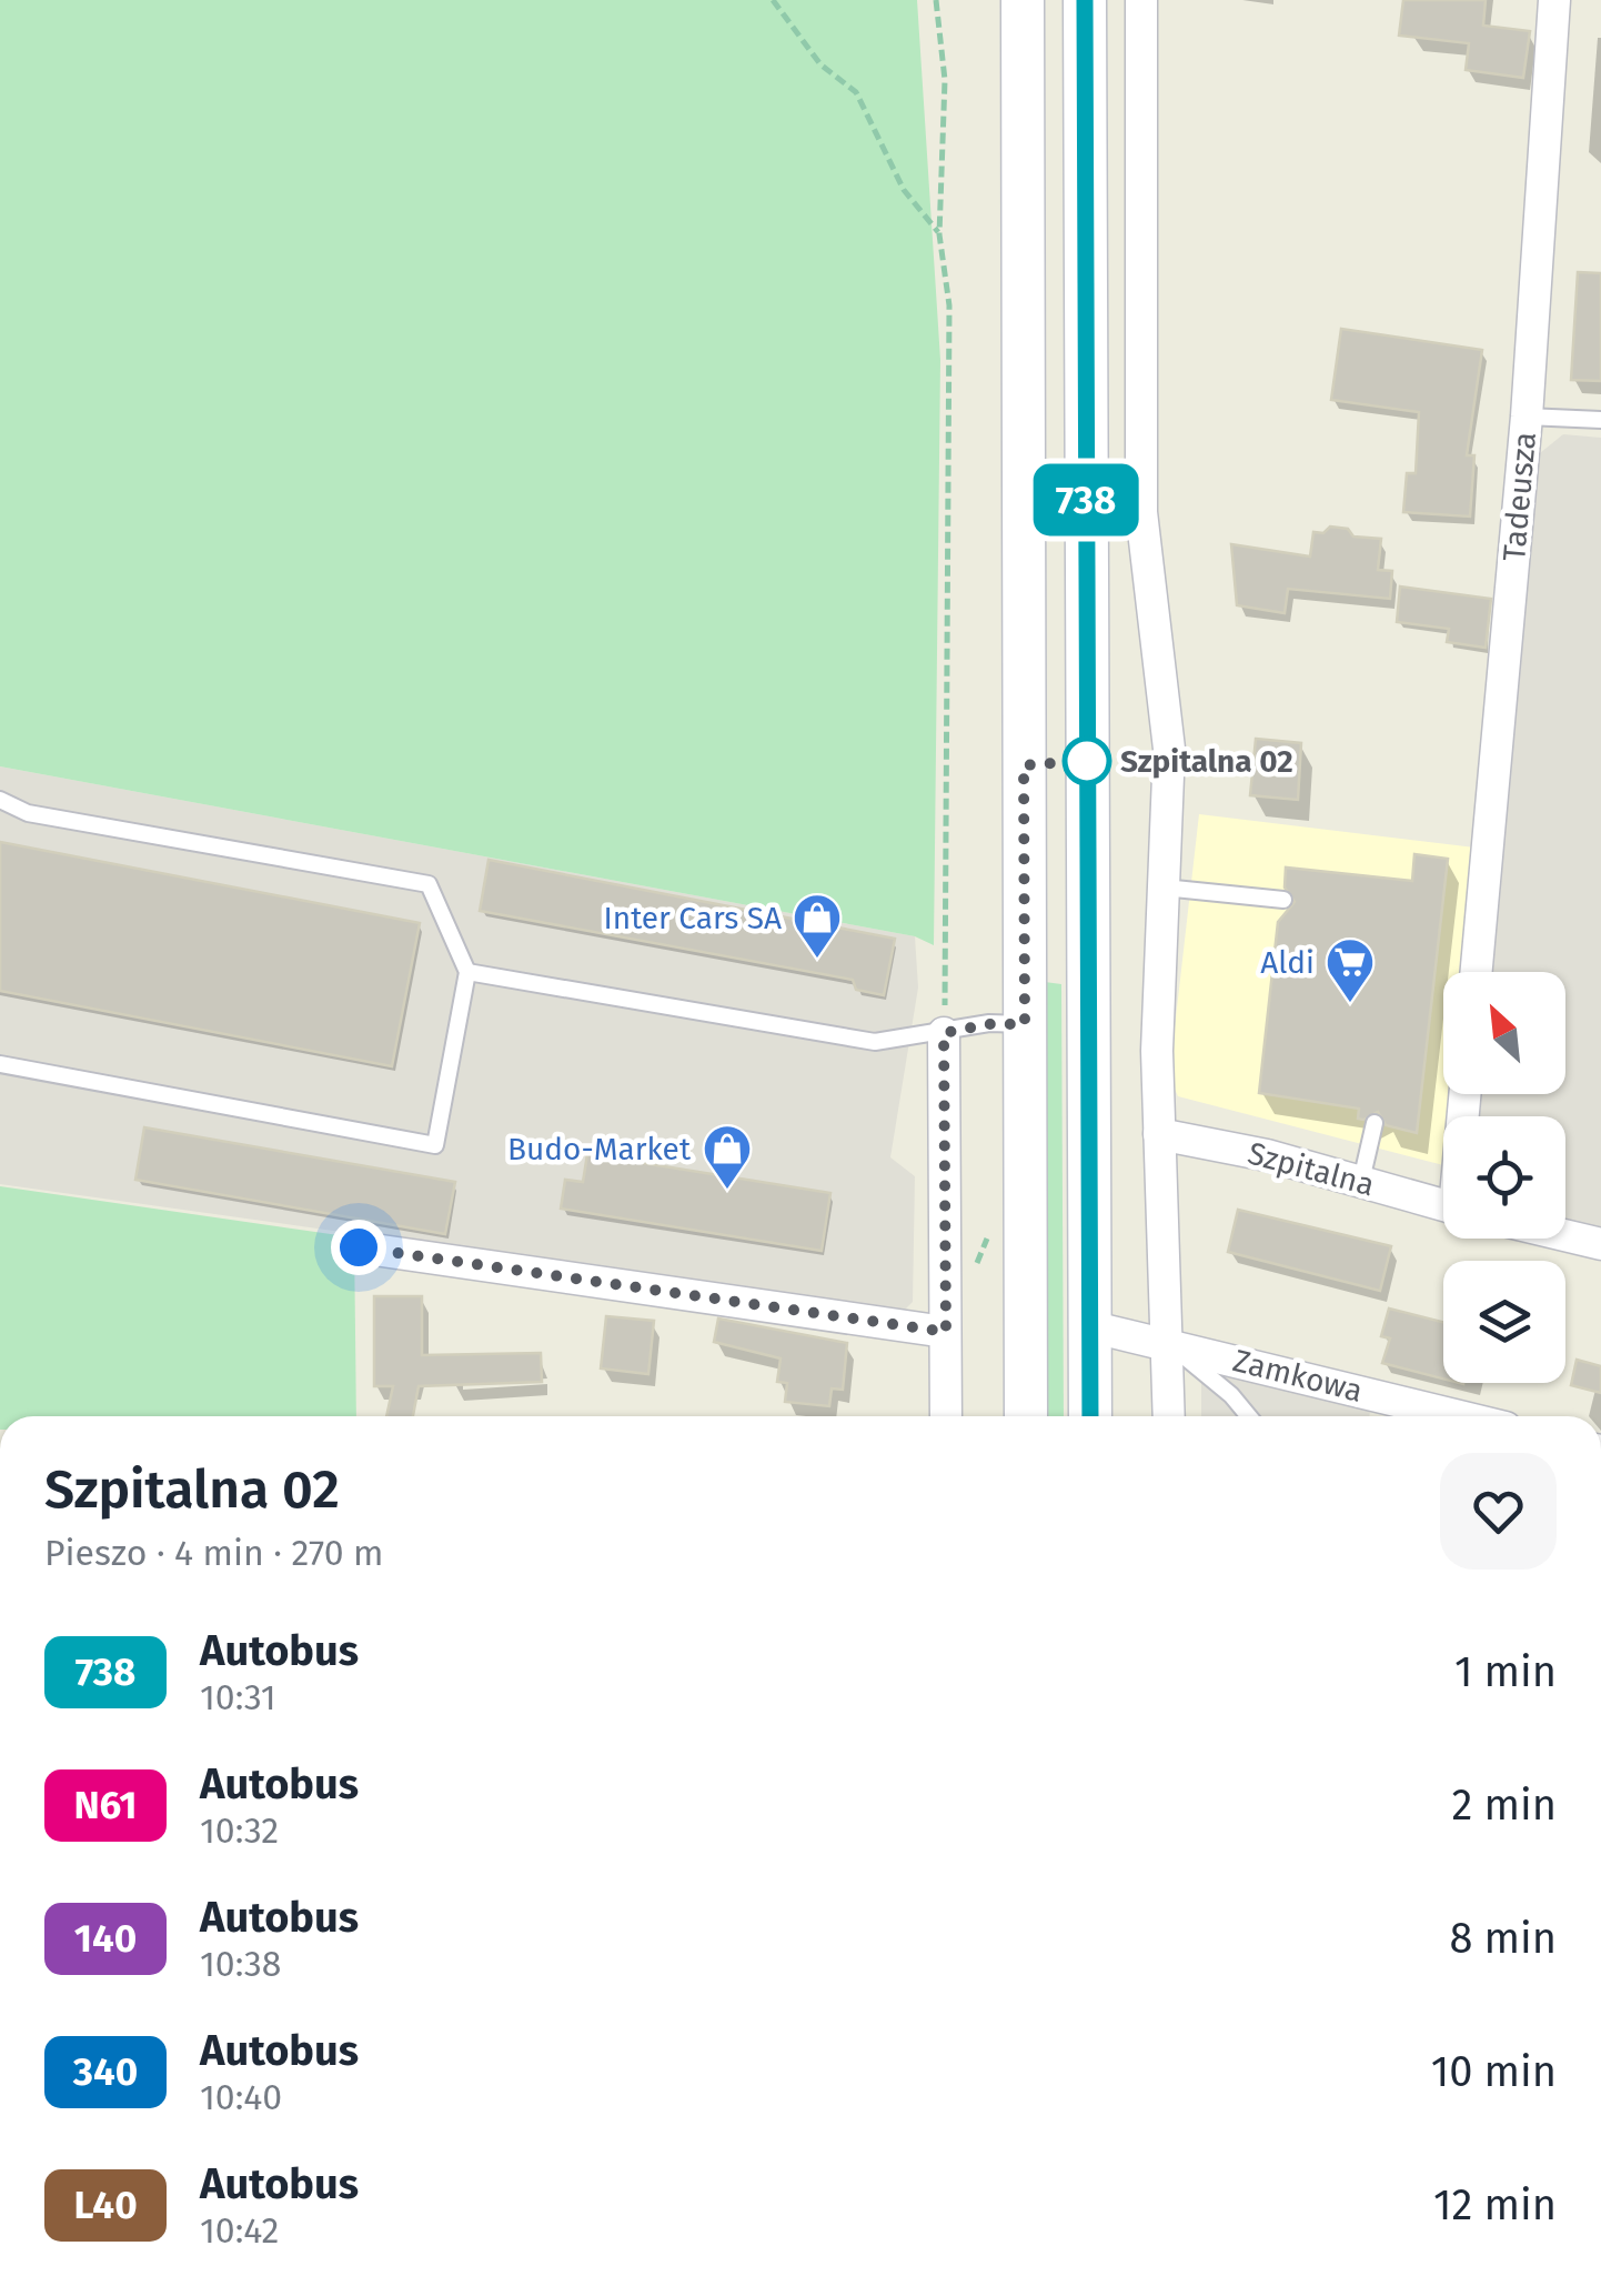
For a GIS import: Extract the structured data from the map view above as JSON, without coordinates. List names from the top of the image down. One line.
{"streets":{"street":["Tadeusza","Szpitalna","Zamkowa"]},"places":{"other":["Szpitalna 02"],"shop":["Inter Cars SA","Budo-Market"],"supermarket":["Aldi"]},"lines":["bus line 738"],"north":"top left","page":{"on_map":"738","heading":["Szpitalna 02","Pieszo · 4 min · 270 m"],"list":[{"mark":"738","name":"Autobus","note":"10:31","value":"1 min"},{"mark":"N61","name":"Autobus","note":"10:32","value":"2 min"},{"mark":"140","name":"Autobus","note":"10:38","value":"8 min"},{"mark":"340","name":"Autobus","note":"10:40","value":"10 min"},{"mark":"L40","name":"Autobus","note":"10:42","value":"12 min"}]}}
